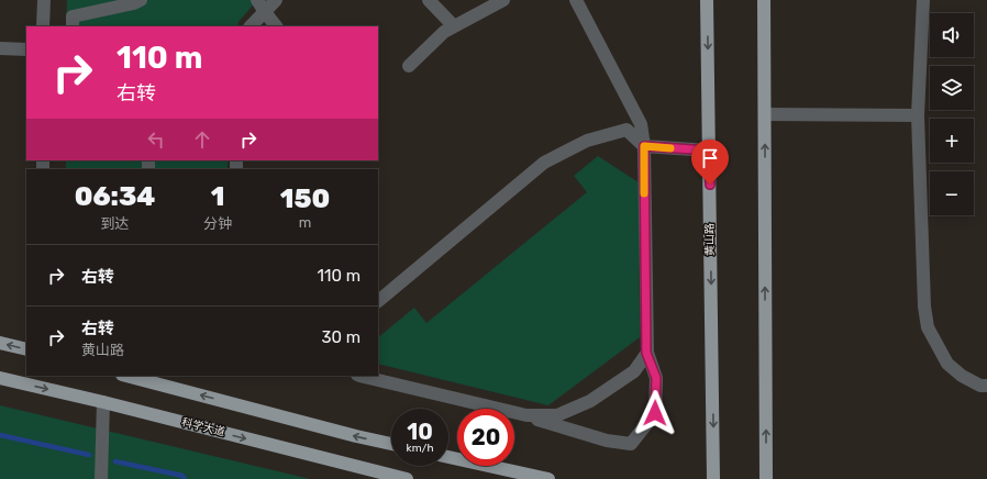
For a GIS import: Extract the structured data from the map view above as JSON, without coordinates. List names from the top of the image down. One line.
{"streets":{"main road":["黄山路","科学大道"]},"page":{"map_buttons":["+","−"],"turn":["110 m","右转"],"eta":["06:34","到达","1","分钟","150","m"],"list":[{"name":"右转","value":"110 m"},{"name":"右转","note":"黄山路","value":"30 m"}],"speed":"10 km/h","limit":"20"}}
